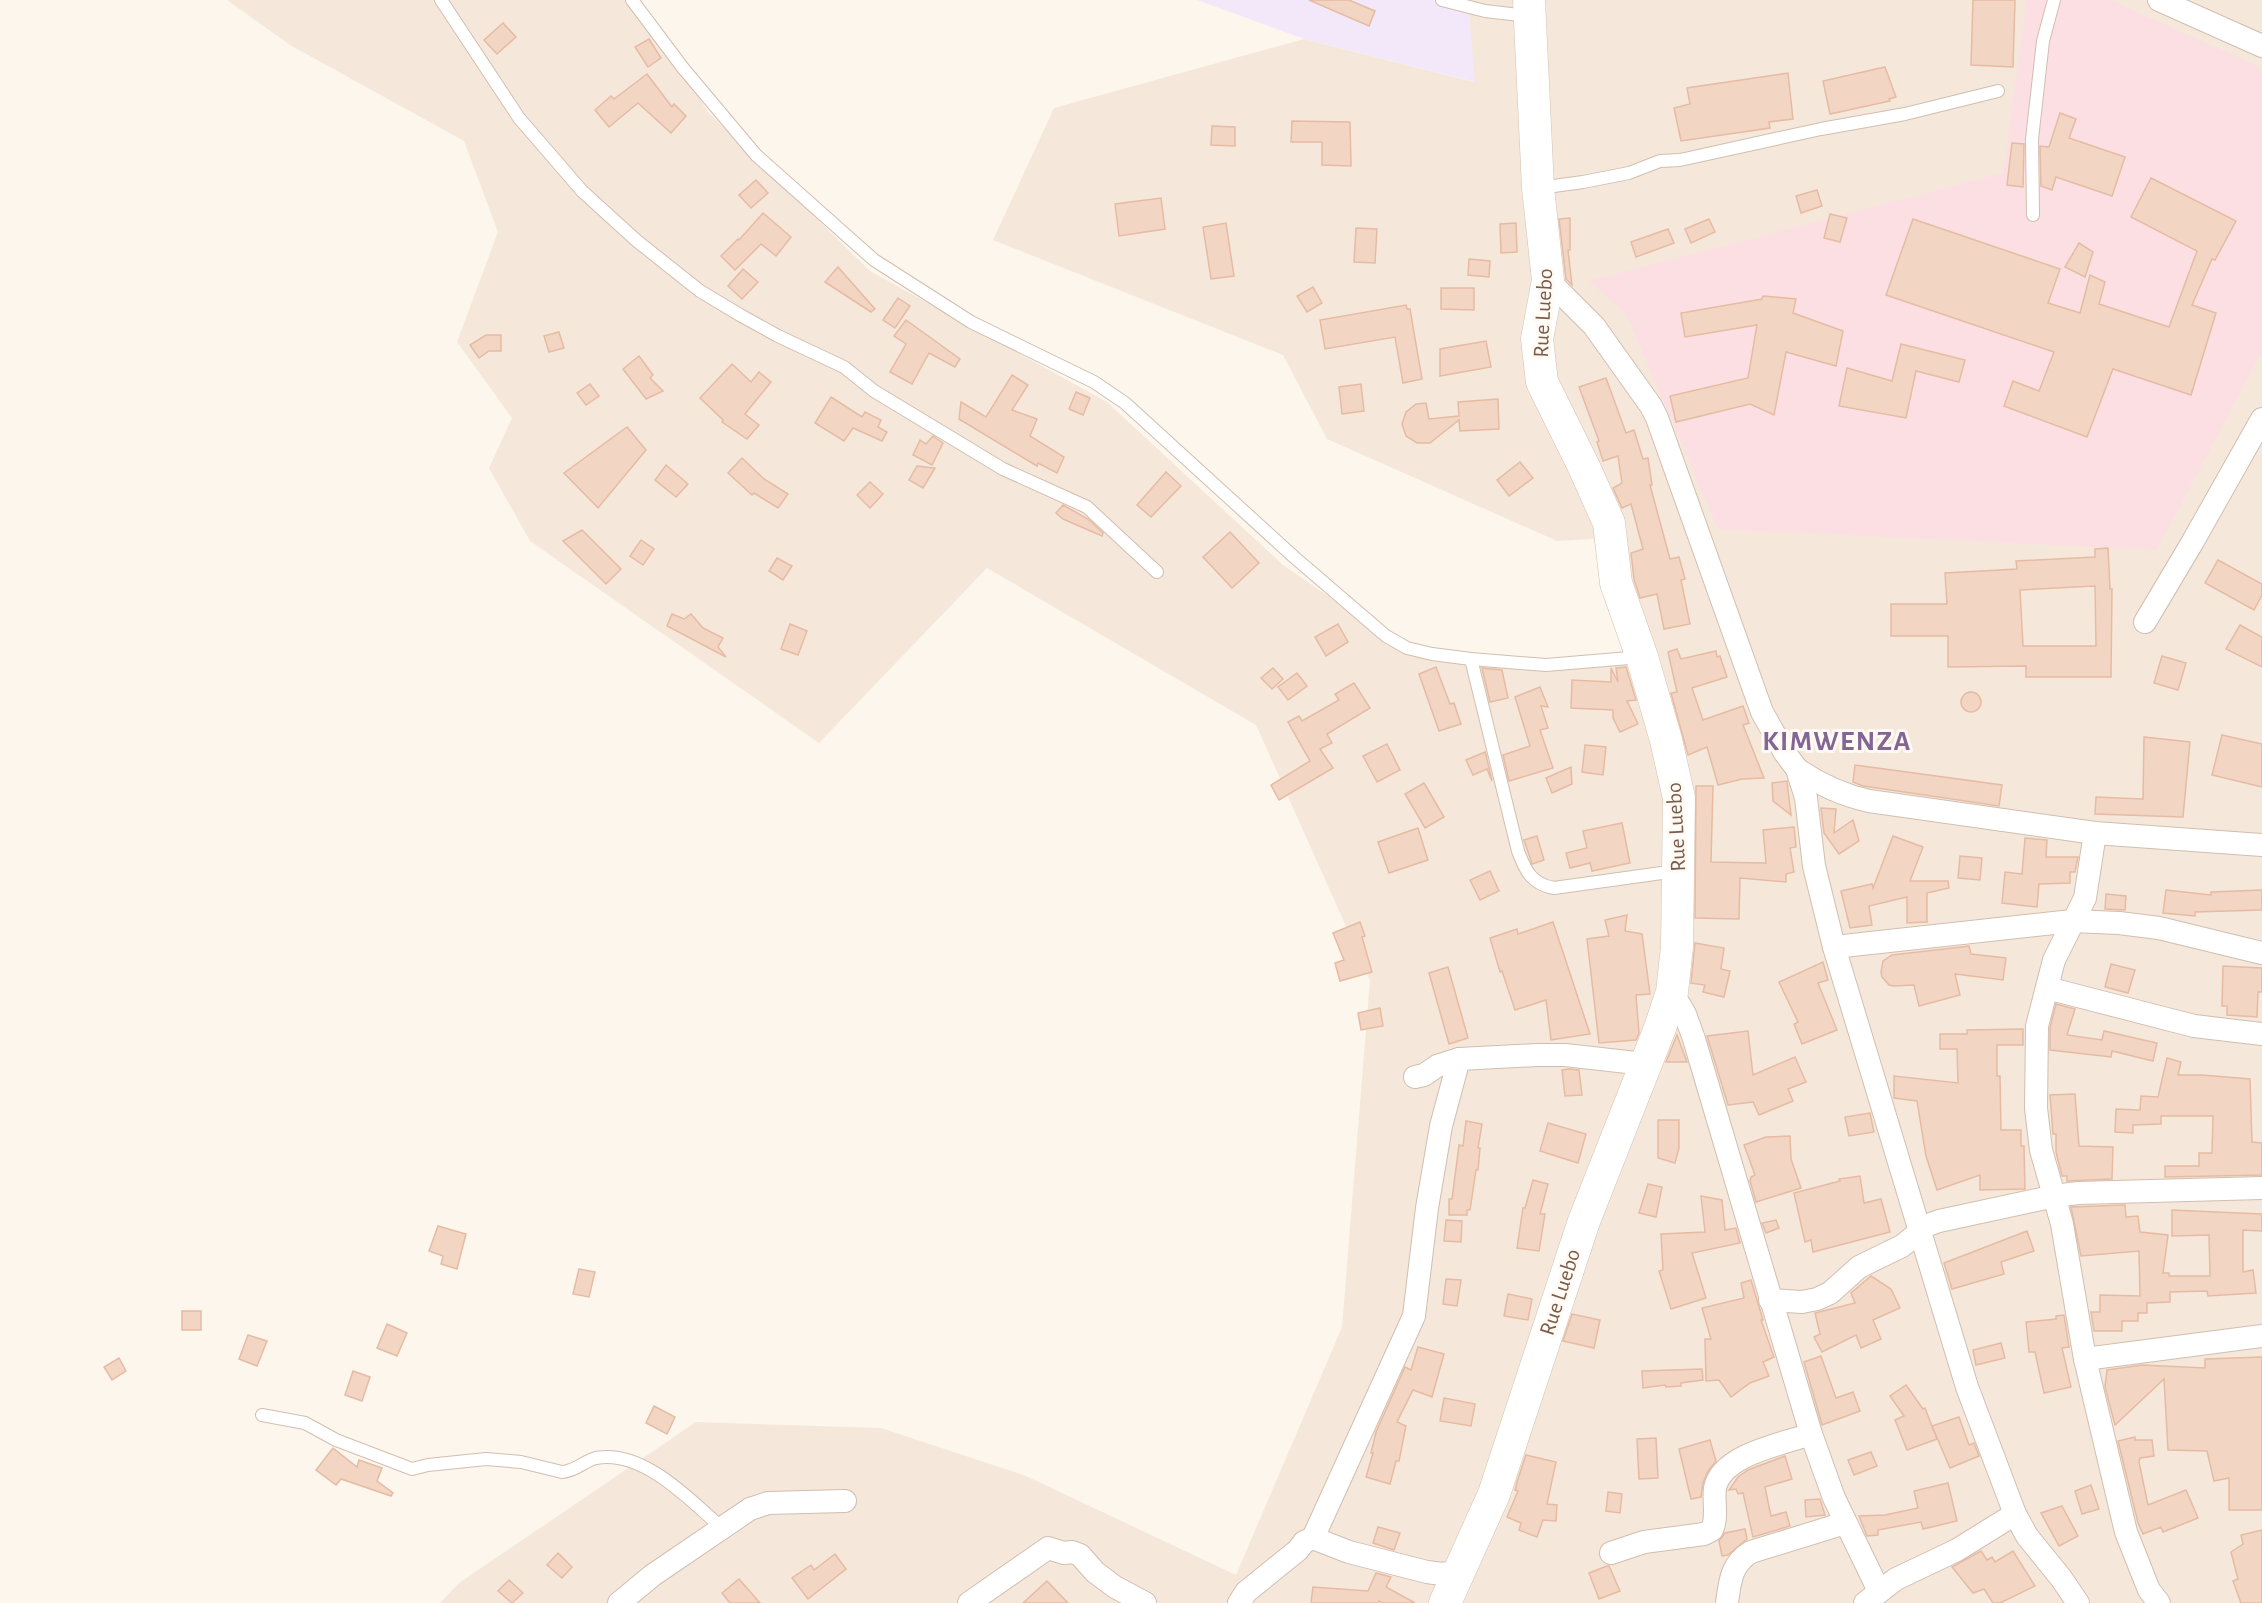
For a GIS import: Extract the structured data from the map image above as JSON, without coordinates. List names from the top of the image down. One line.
{"streets":{"street":["Rue Luebo"]},"districts":["KIMWENZA"]}
